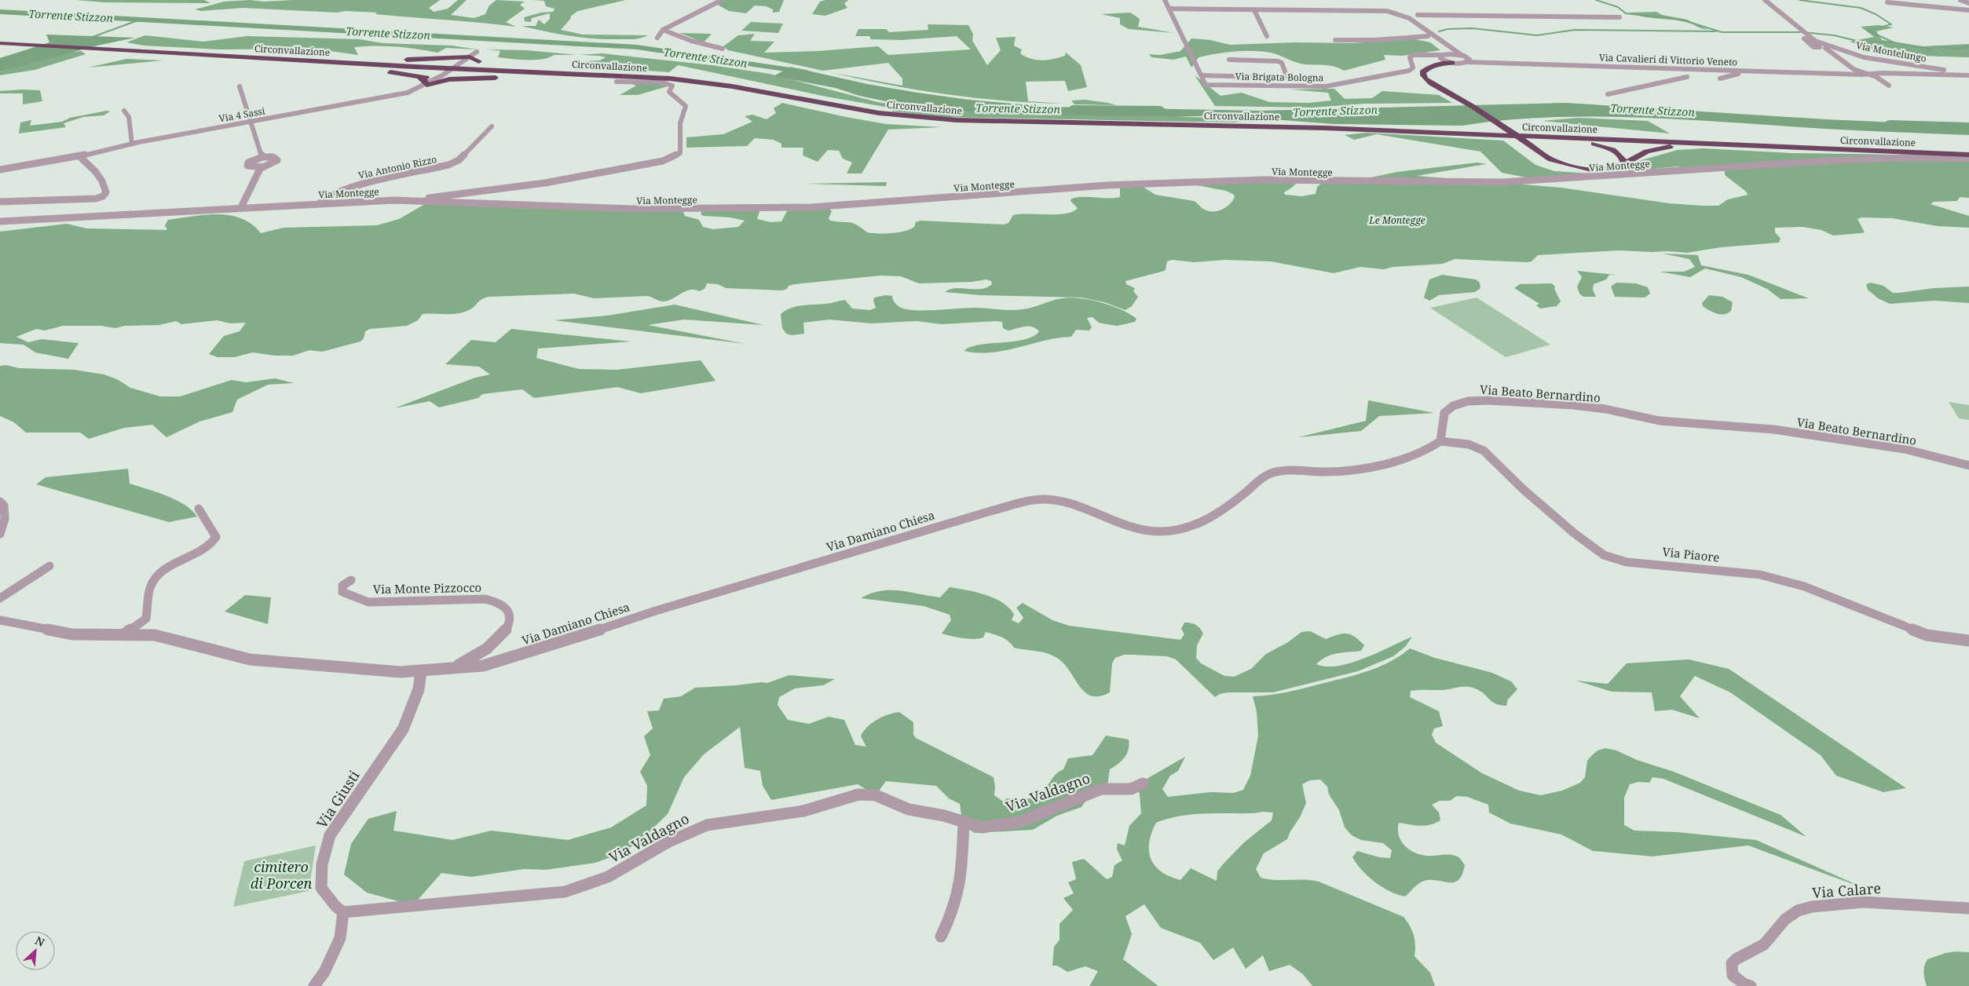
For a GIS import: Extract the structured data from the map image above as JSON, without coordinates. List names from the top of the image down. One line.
{"streets":{"highway":["Circonvallazione"],"street":["Via Montelungo","Via Cavalieri di Vittorio Veneto","Via Brigata Bologna","Via 4 Sassi","Via Montegge","Via Antonio Rizzo","Via Beato Bernardino","Via Damiano Chiesa","Via Piaore","Via Monte Pizzocco","Via Valdagno","Via Giusti","Via Calare"]},"crossings":[["Circonvallazione","Via 4 Sassi"],["Via Montelungo","Via Cavalieri di Vittorio Veneto"],["Via Montegge","Via Antonio Rizzo"],["Via Beato Bernardino","Via Damiano Chiesa"],["Via Beato Bernardino","Via Piaore"],["Via Damiano Chiesa","Via Piaore"],["Via Damiano Chiesa","Via Monte Pizzocco"],["Via Damiano Chiesa","Via Giusti"],["Via Valdagno","Via Giusti"]],"water":["Torrente Stizzon"],"parks":["Le Montegge","cimitero di Porcen"],"north":"top right"}
